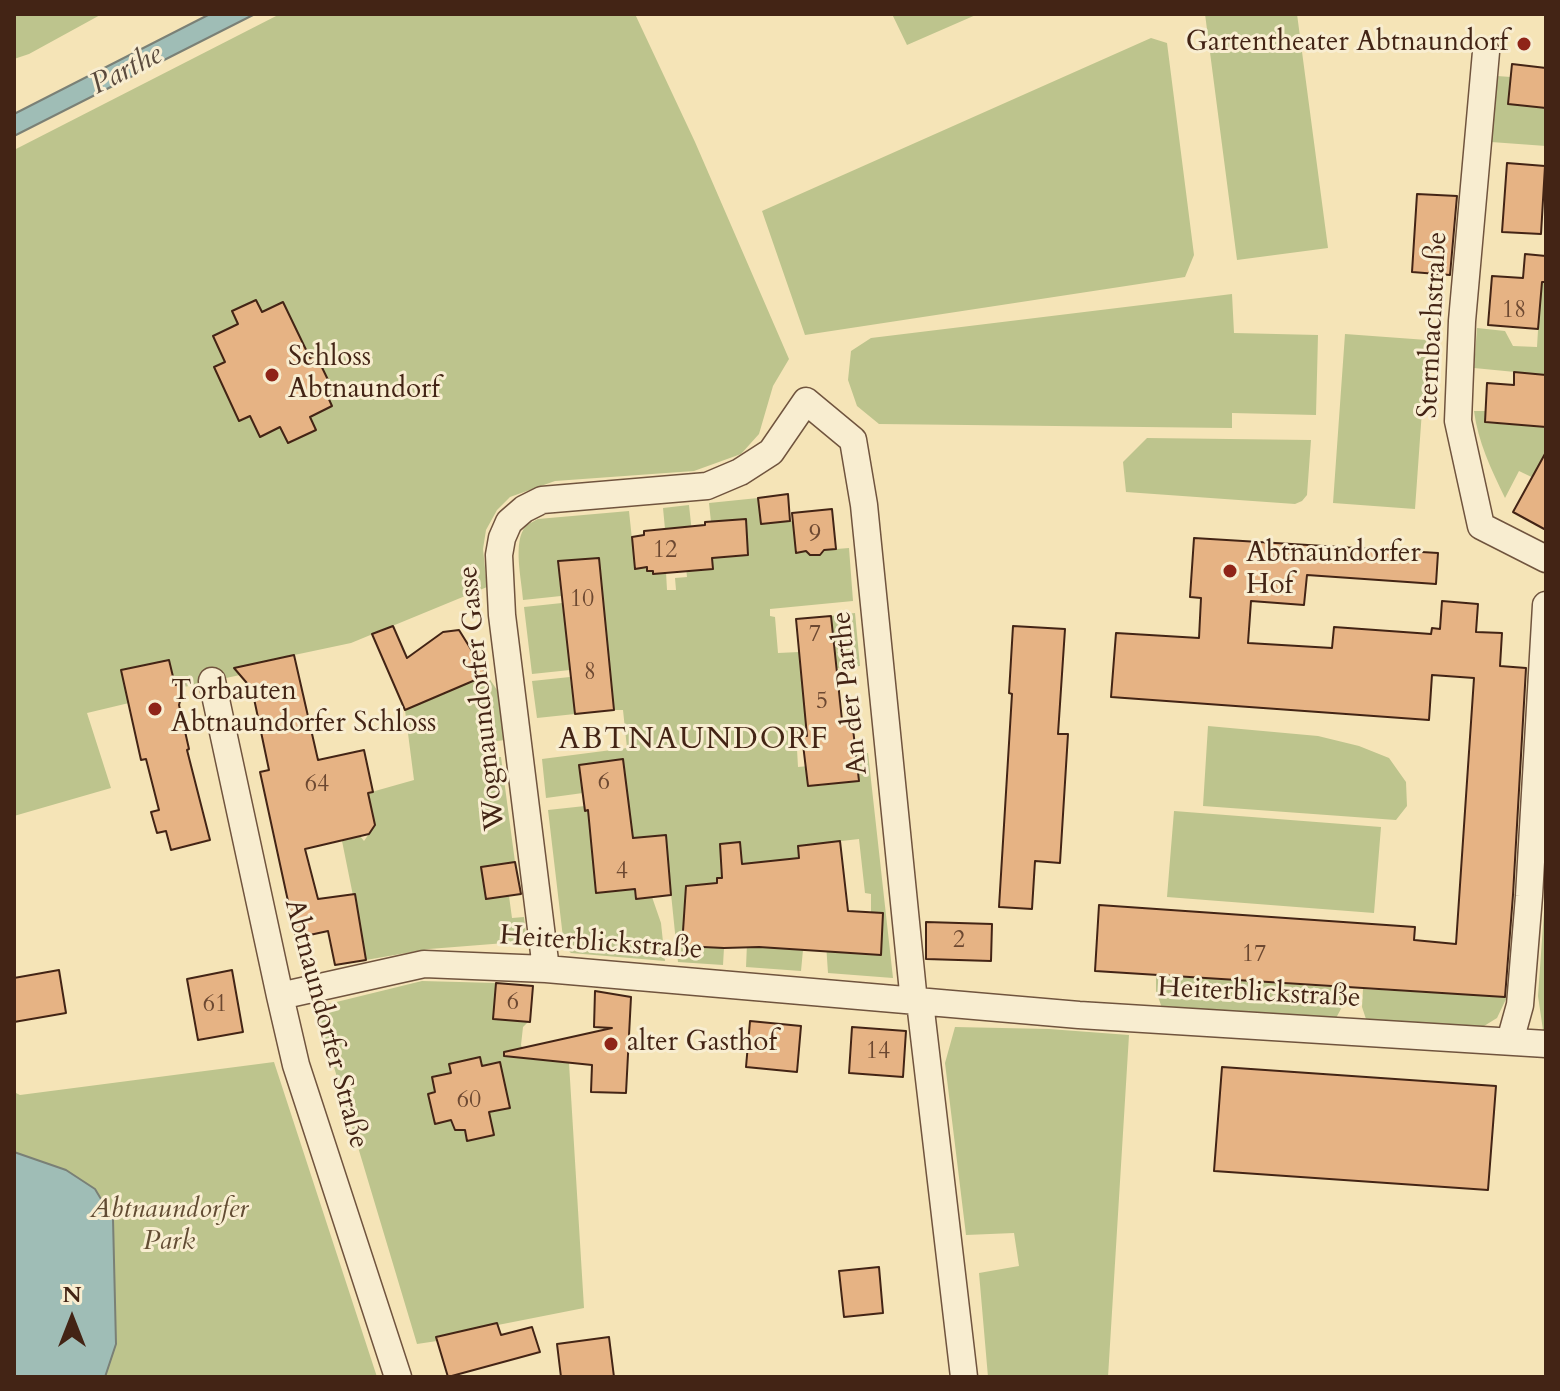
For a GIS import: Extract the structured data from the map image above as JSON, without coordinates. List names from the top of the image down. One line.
{"streets":{"street":["Sternbachstraße","An der Parthe","Wognaundorfer Gasse","Heiterblickstraße","Abtnaundorfer Straße"]},"crossings":[["An der Parthe","Wognaundorfer Gasse"],["An der Parthe","Heiterblickstraße"],["Wognaundorfer Gasse","Heiterblickstraße"],["Heiterblickstraße","Abtnaundorfer Straße"]],"districts":["ABTNAUNDORF"],"water":["Parthe"],"parks":["Abtnaundorfer Park"],"places":["Gartentheater Abtnaundorf","Schloss Abtnaundorf","Abtnaundorfer Hof","Torbauten Abtnaundorfer Schloss","alter Gasthof"],"house_numbers":["18","9","12","10","7","8","5","6","64","4","2","17","6","61","14","60"],"north":"top"}
